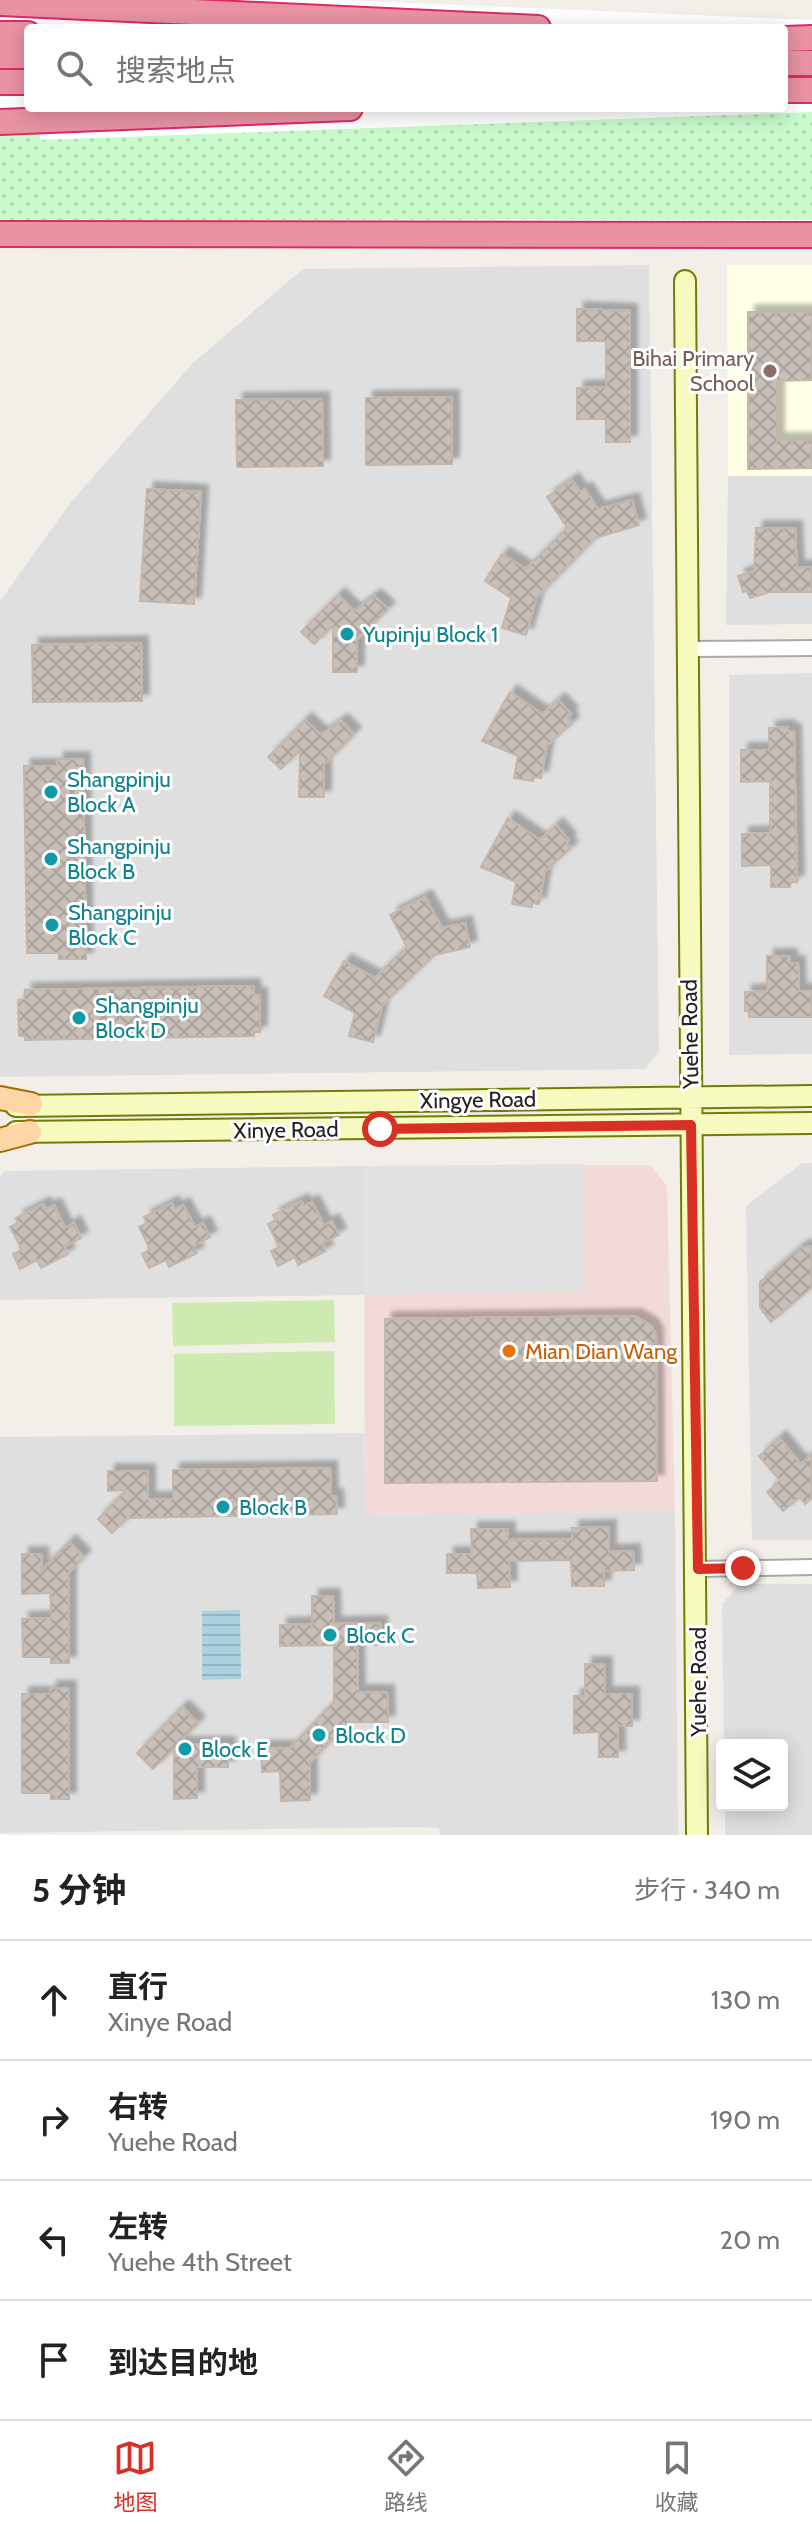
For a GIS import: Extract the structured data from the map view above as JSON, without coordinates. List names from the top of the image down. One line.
{"streets":{"main road":["Yuehe Road","Xingye Road","Xinye Road"]},"crossings":[["Yuehe Road","Xingye Road"],["Yuehe Road","Xinye Road"]],"places":["Bihai Primary School","Yupinju Block 1","Shangpinju Block A","Shangpinju Block B","Shangpinju Block C","Shangpinju Block D","Mian Dian Wang","Block B","Block C","Block D","Block E"],"page":{"search":"搜索地点","heading":["5 分钟","步行 · 340 m"],"list":[["直行","Xinye Road","130 m"],["右转","Yuehe Road","190 m"],["左转","Yuehe 4th Street","20 m"],"到达目的地"],"nav":["地图","路线","收藏"]}}
